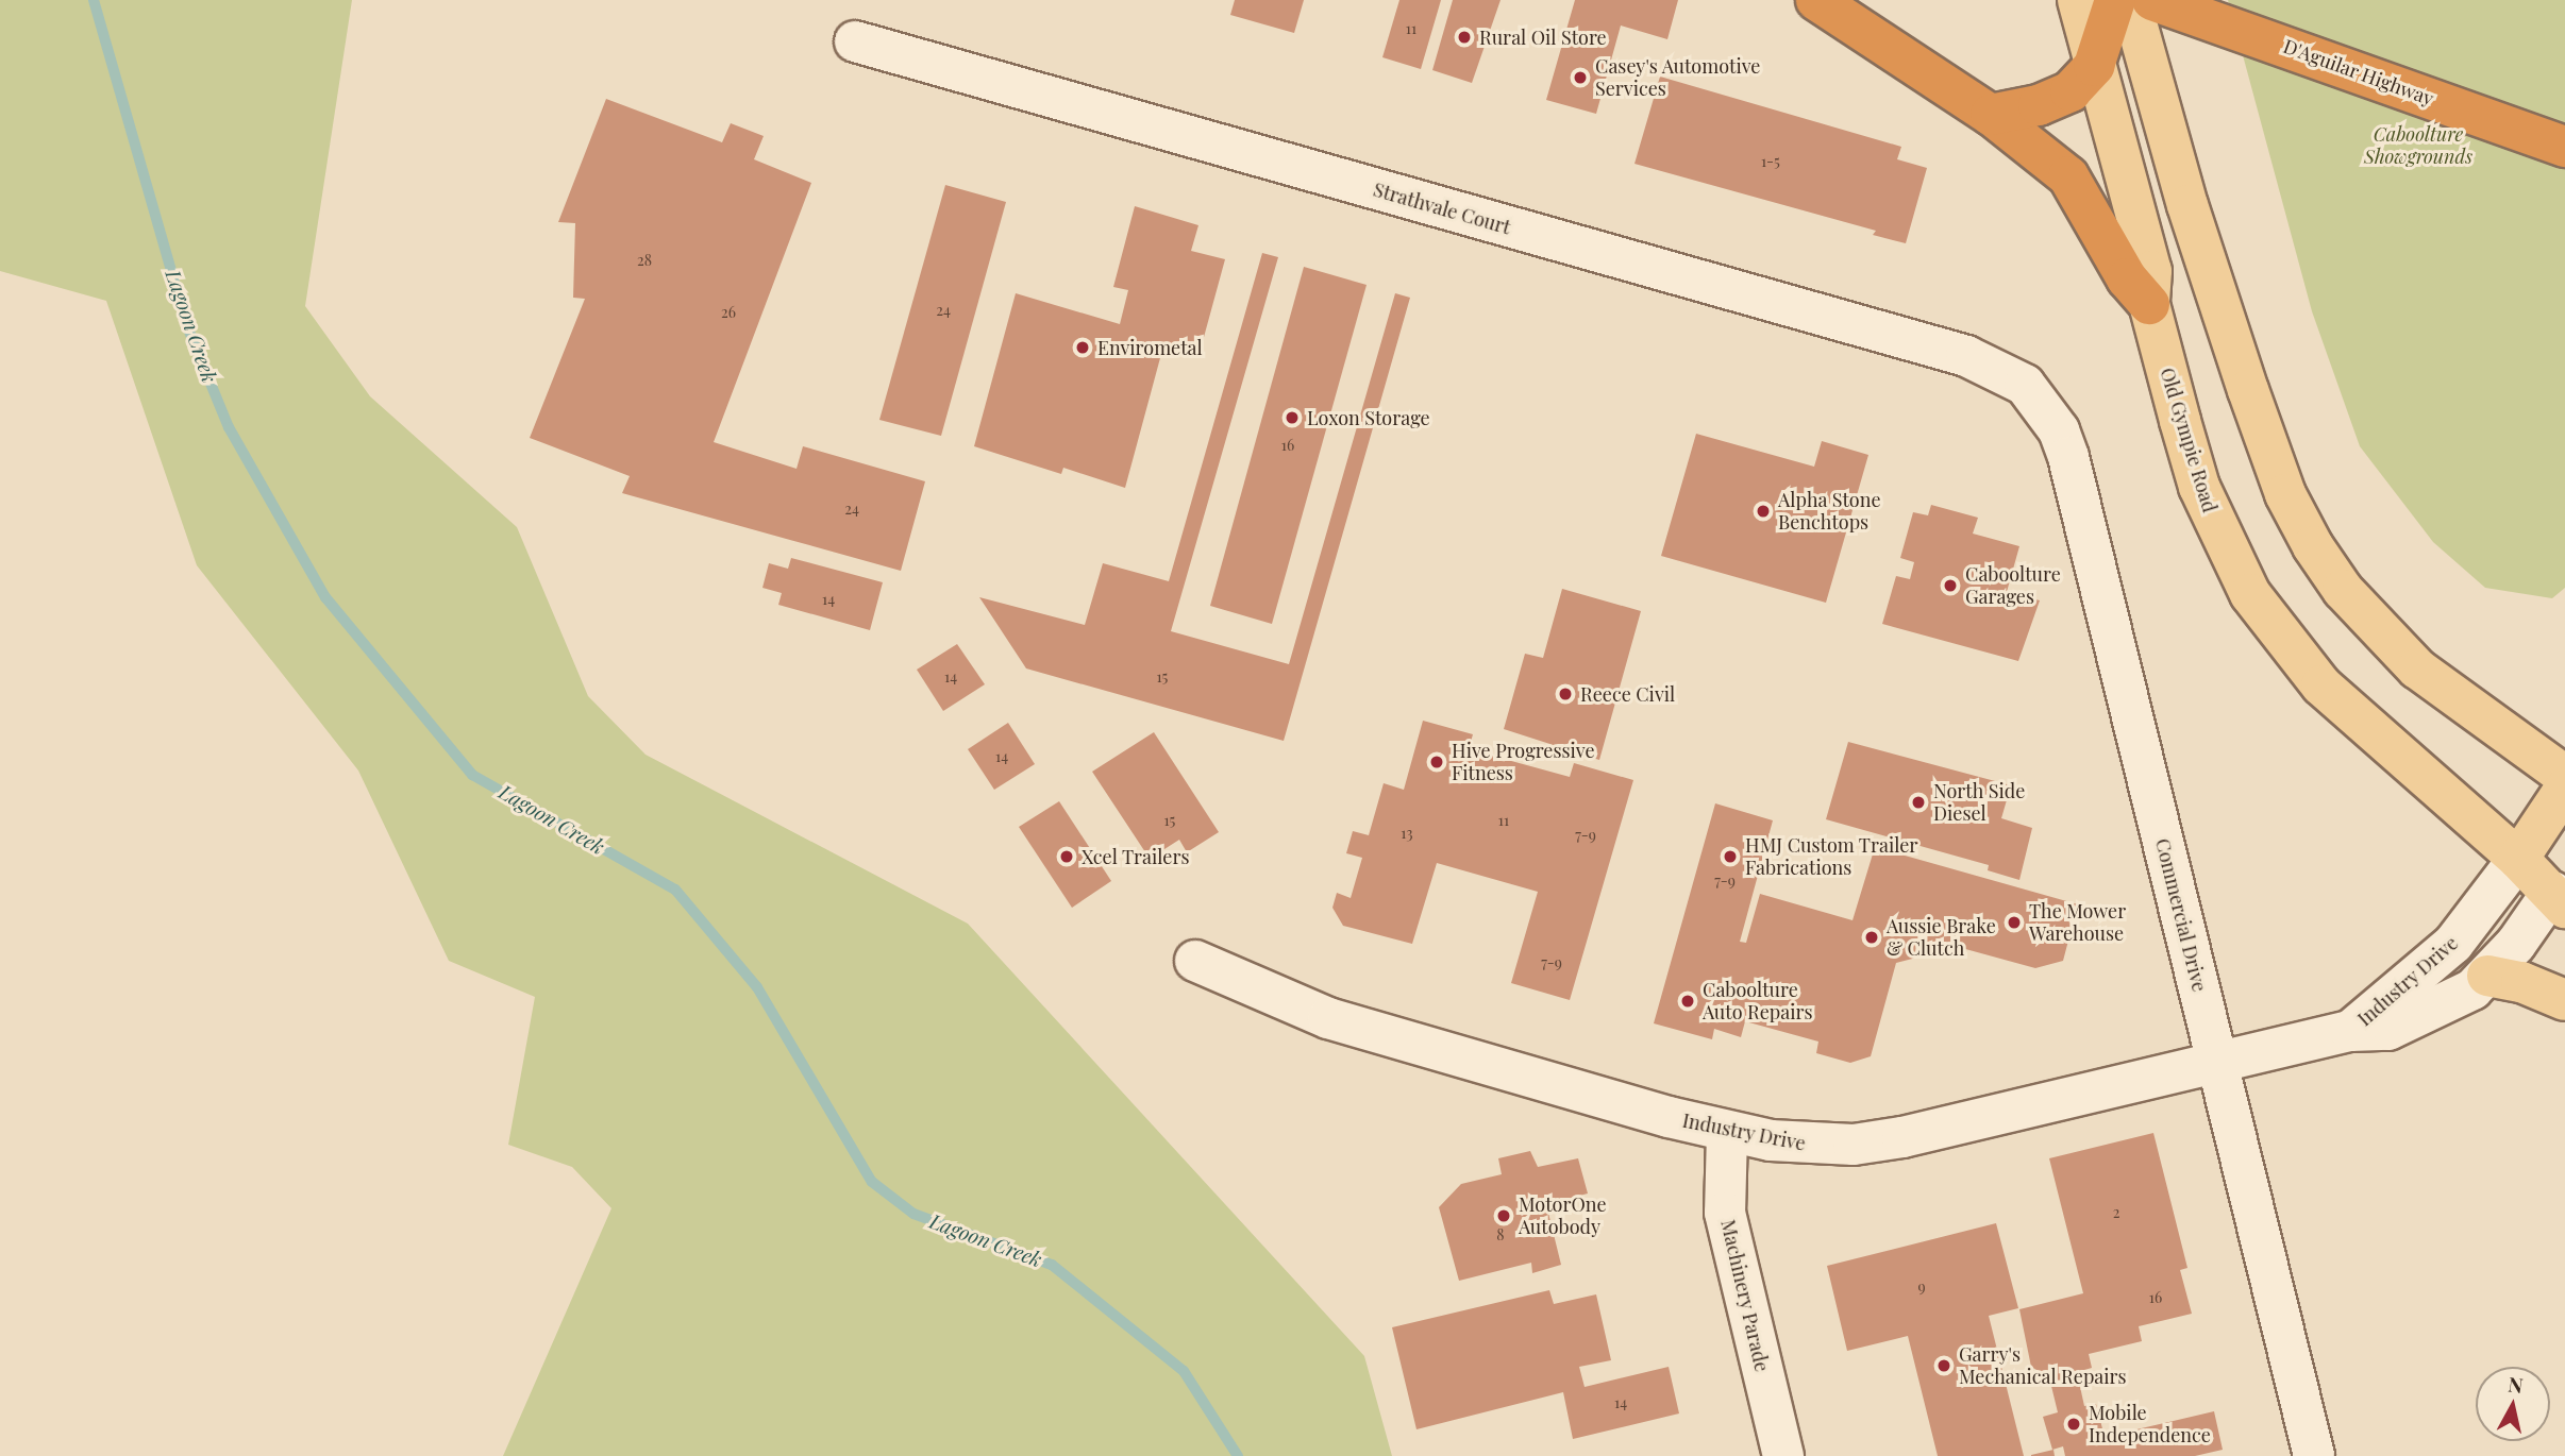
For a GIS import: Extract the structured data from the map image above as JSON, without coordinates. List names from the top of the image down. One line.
{"streets":{"highway":["D'Aguilar Highway"],"main road":["Old Gympie Road"],"street":["Strathvale Court","Commercial Drive","Industry Drive","Machinery Parade"]},"crossings":[["Strathvale Court","Commercial Drive"],["Old Gympie Road","Industry Drive"],["Commercial Drive","Industry Drive"],["Industry Drive","Machinery Parade"]],"water":["Lagoon Creek"],"parks":["Caboolture Showgrounds"],"places":["Rural Oil Store","Casey's Automotive Services","Envirometal","Loxon Storage","Alpha Stone Benchtops","Caboolture Garages","Reece Civil","Hive Progressive Fitness","North Side Diesel","Xcel Trailers","HMJ Custom Trailer Fabrications","The Mower Warehouse","Aussie Brake & Clutch","Caboolture Auto Repairs","MotorOne Autobody","Garry's Mechanical Repairs","Mobile Independence"],"house_numbers":["11","1-5","28","24","26","16","24","14","14","15","14","15","11","13","7-9","7-9","7-9","2","8","9","16","14"],"north":"top"}
